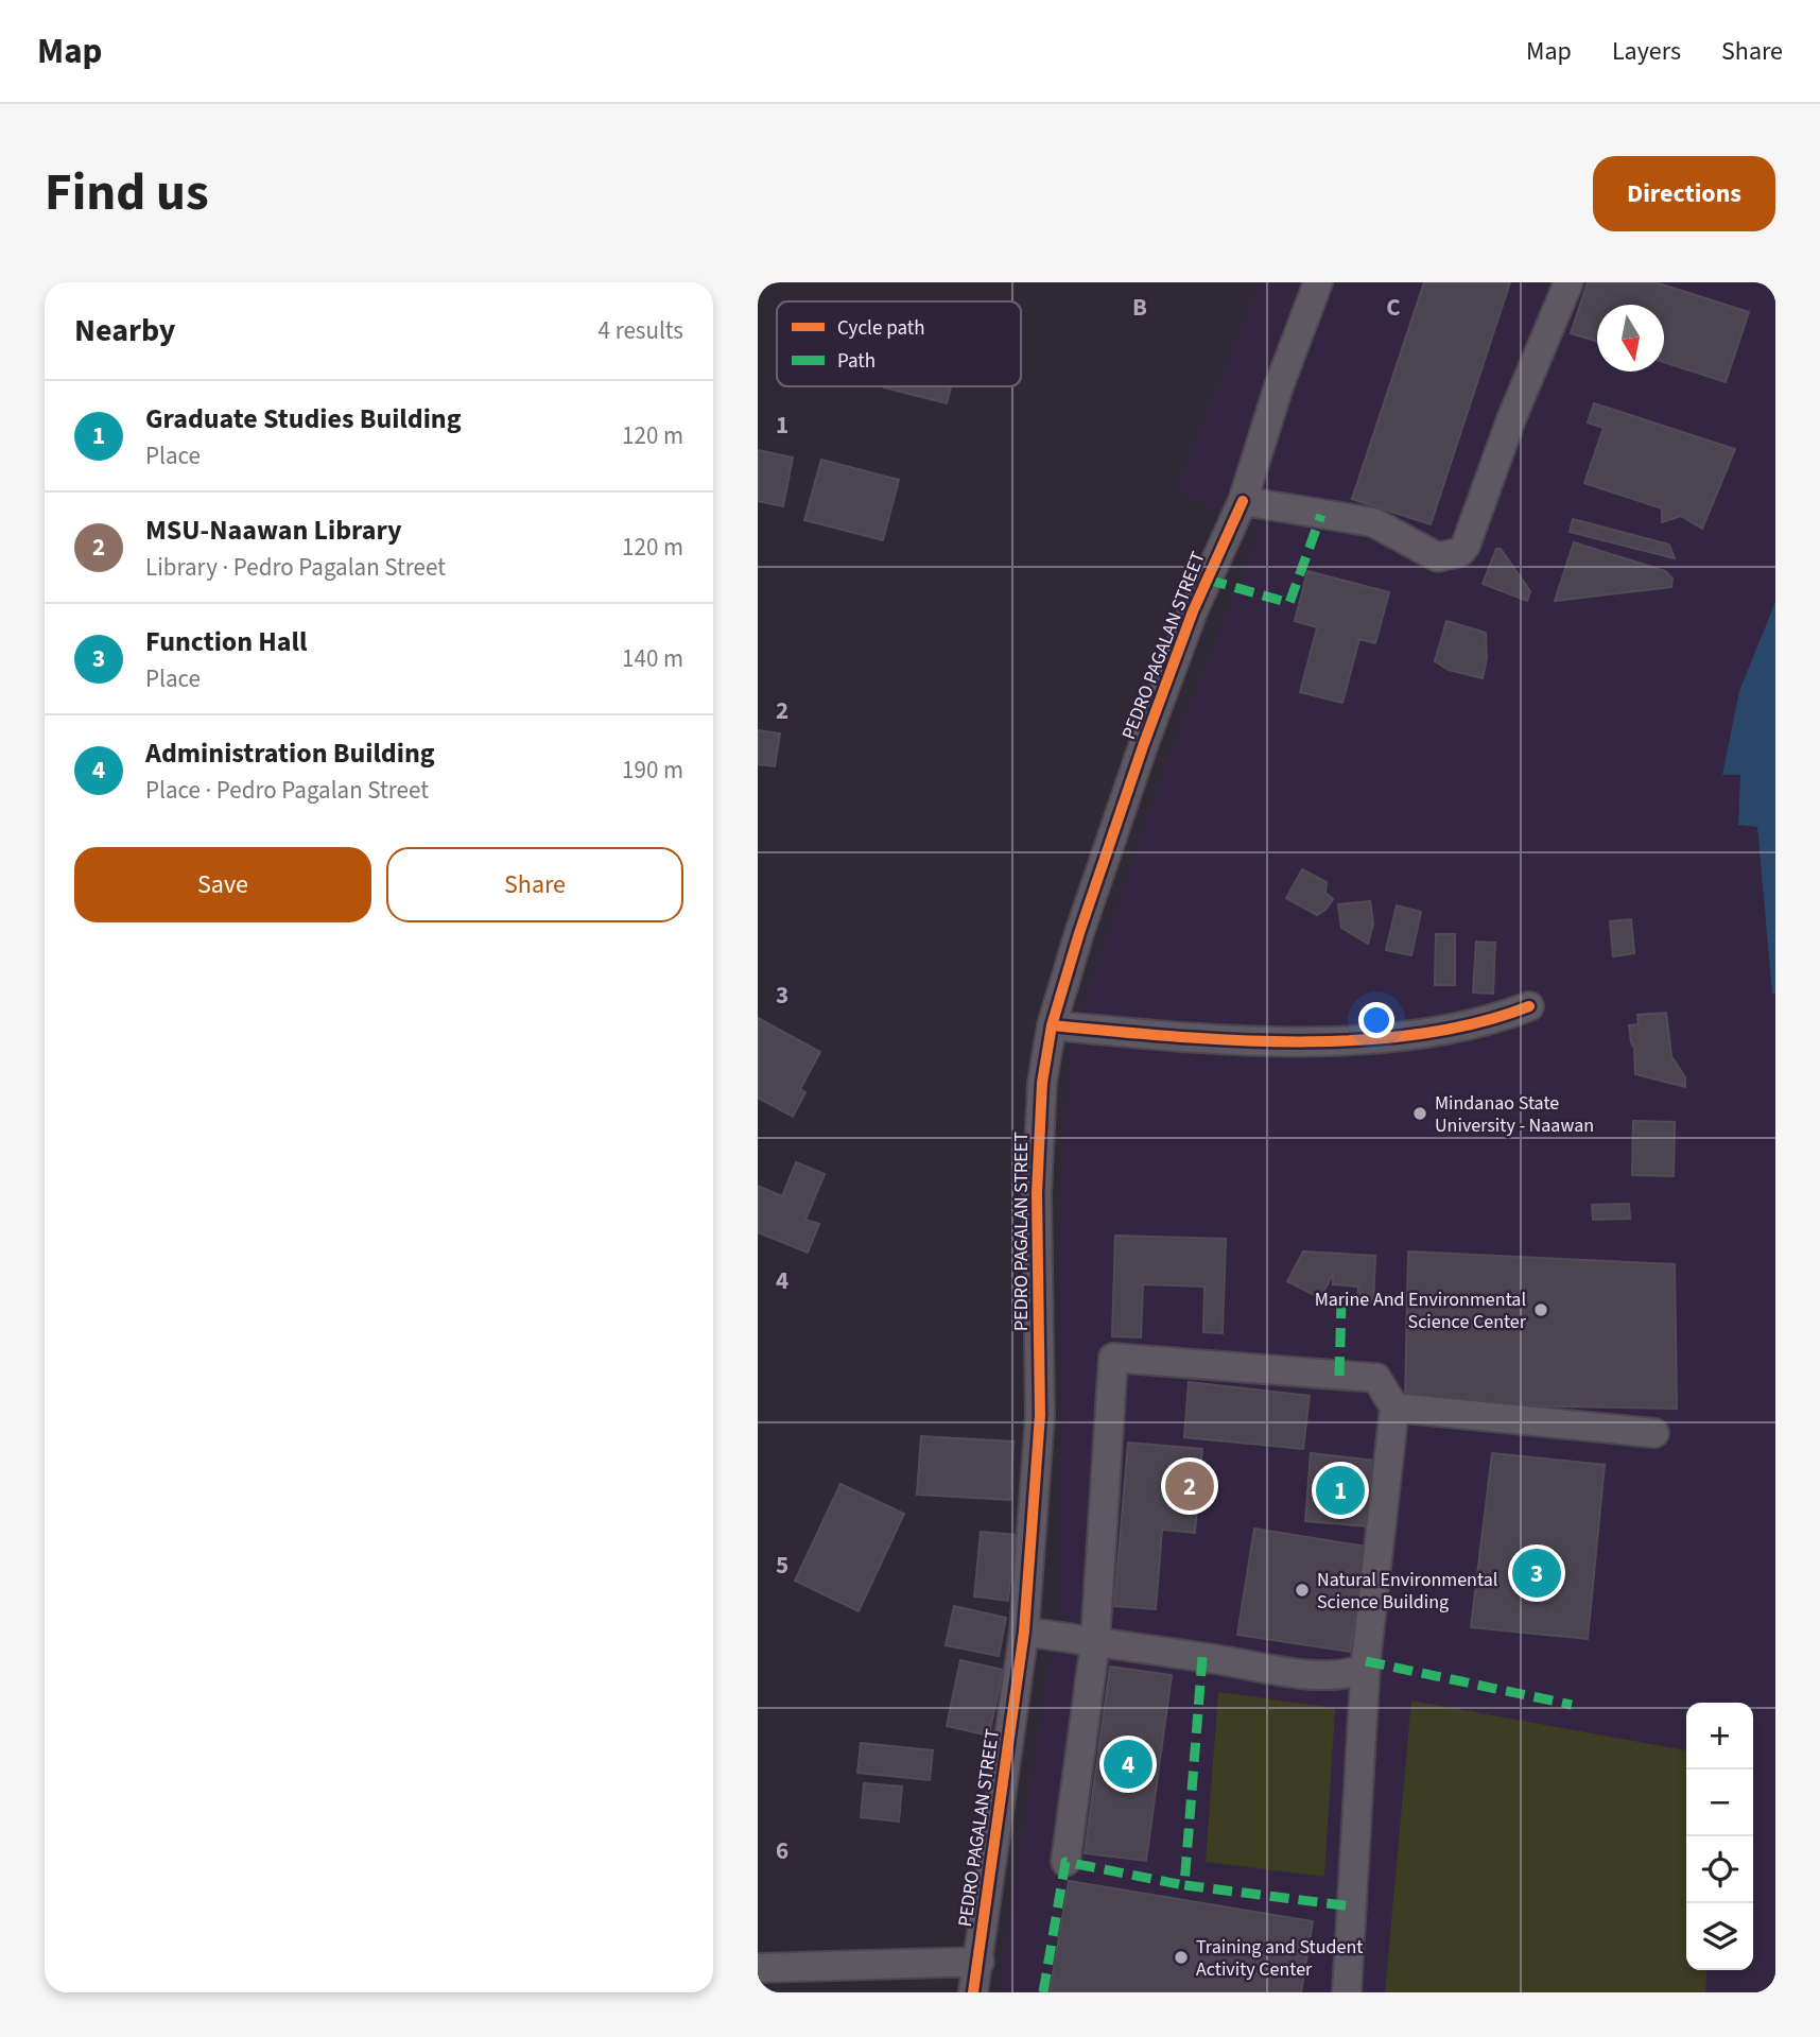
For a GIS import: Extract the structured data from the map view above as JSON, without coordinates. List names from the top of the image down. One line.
{"streets":{"street":["PEDRO PAGALAN STREET"]},"places":["Mindanao State University - Naawan","Marine And Environmental Science Center","Natural Environmental Science Building","Training and Student Activity Center"],"legend":["Cycle path","Path"],"north":"bottom","page":{"header":"Map","nav":["Map","Layers","Share"],"title":"Find us","buttons":["Directions",["Save","Share"]],"heading":["Nearby","4 results"],"list":[{"mark":"1","name":"Graduate Studies Building","note":"Place","value":"120 m"},{"mark":"2","name":"MSU-Naawan Library","note":"Library · Pedro Pagalan Street","value":"120 m"},{"mark":"3","name":"Function Hall","note":"Place","value":"140 m"},{"mark":"4","name":"Administration Building","note":"Place · Pedro Pagalan Street","value":"190 m"}],"pins":["2","1","3","4"],"map_buttons":["+","−"]},"grid":{"columns":["B","C"],"rows":["1","2","3","4","5","6"]}}
